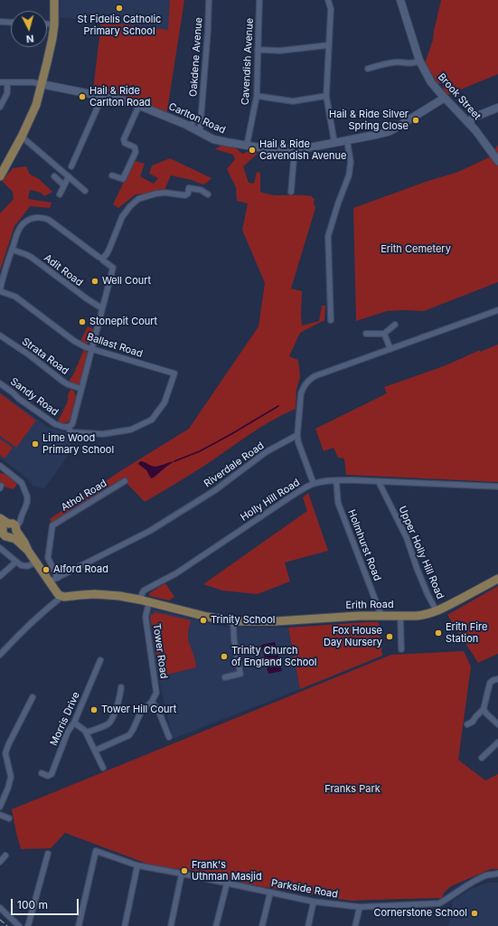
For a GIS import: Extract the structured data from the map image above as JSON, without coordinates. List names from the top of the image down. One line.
{"streets":{"main road":["Erith Road"],"street":["Oakdene Avenue","Cavendish Avenue","Brook Street","Carlton Road","Adit Road","Ballast Road","Strata Road","Sandy Road","Riverdale Road","Athol Road","Holly Hill Road","Holmhurst Road","Upper Holly Hill Road","Tower Road","Morris Drive","Parkside Road"]},"crossings":[["Oakdene Avenue","Carlton Road"],["Cavendish Avenue","Carlton Road"],["Brook Street","Carlton Road"],["Ballast Road","Sandy Road"],["Riverdale Road","Athol Road"],["Holly Hill Road","Holmhurst Road"],["Holly Hill Road","Upper Holly Hill Road"],["Holly Hill Road","Erith Road"],["Holmhurst Road","Erith Road"],["Upper Holly Hill Road","Erith Road"],["Erith Road","Tower Road"]],"parks":["Erith Cemetery","Franks Park"],"places":["St Fidelis Catholic Primary School","Hail & Ride Carlton Road","Hail & Ride Silver Spring Close","Hail & Ride Cavendish Avenue","Well Court","Stonepit Court","Lime Wood Primary School","Alford Road","Trinity School","Erith Fire Station","Fox House Day Nursery","Trinity Church of England School","Tower Hill Court","Frank's Uthman Masjid","Cornerstone School"],"scale_bar":"100 m","north":"bottom"}
